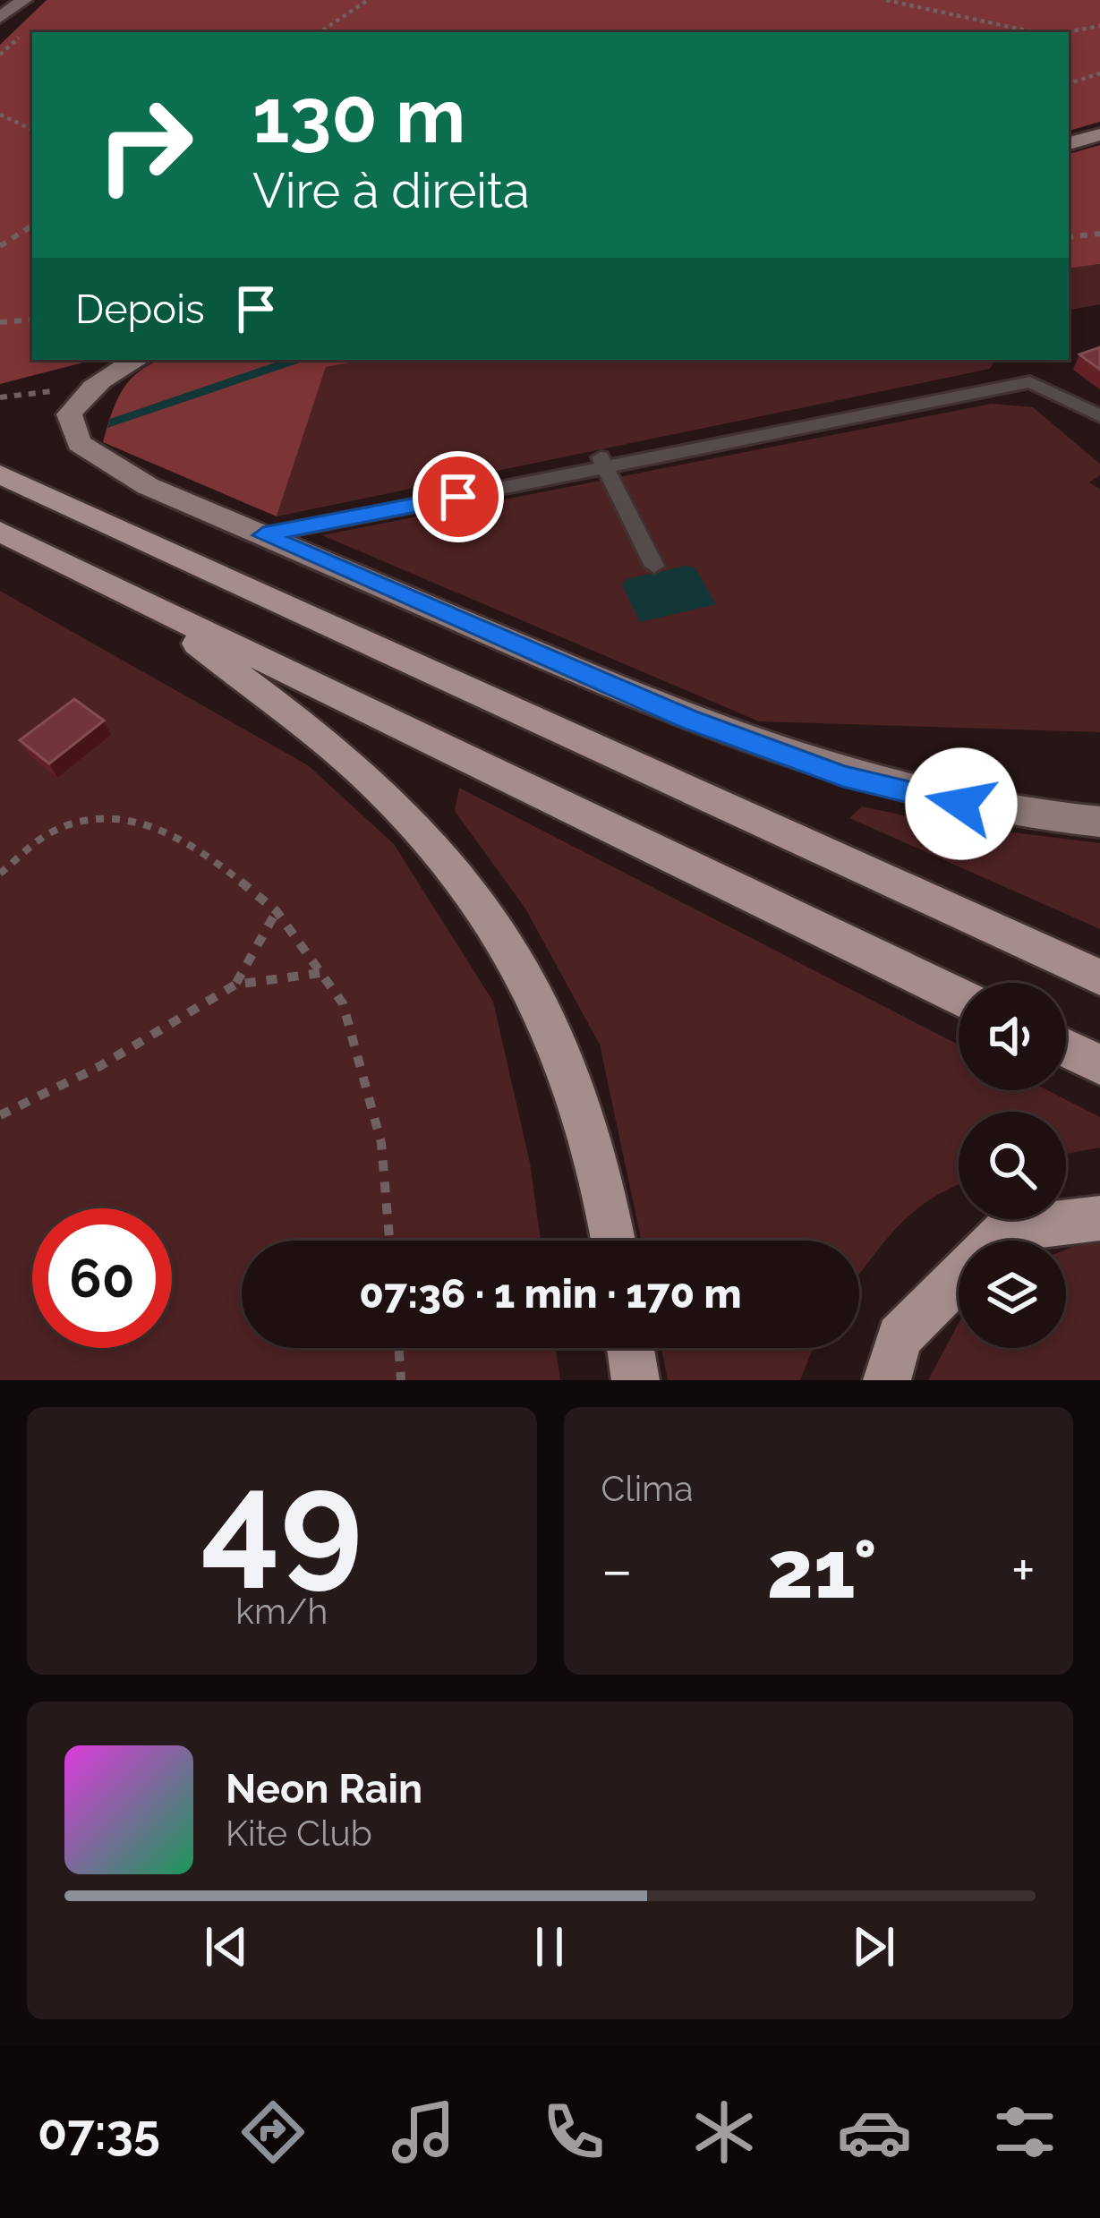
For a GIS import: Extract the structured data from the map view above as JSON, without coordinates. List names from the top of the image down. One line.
{"page":{"turn":["130 m","Vire à direita"],"then":"Depois","limit":"60","trip":"07:36 · 1 min · 170 m","tile":[["49","km/h"],"Clima"],"heat":["−","21°","+"],"song":["Neon Rain","Kite Club"],"tabs":"07:35"}}
